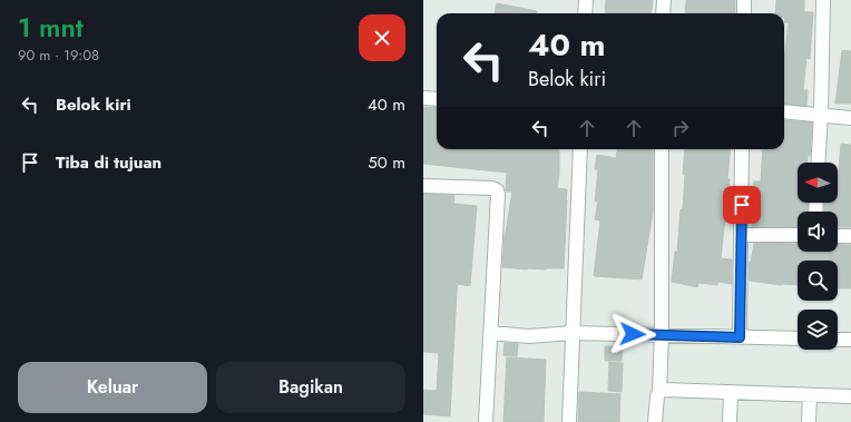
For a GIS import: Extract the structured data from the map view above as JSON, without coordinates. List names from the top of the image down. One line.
{"north":"left","page":{"heading":["1 mnt","90 m · 19:08"],"turn":["40 m","Belok kiri"],"list":[{"name":"Belok kiri","value":"40 m"},{"name":"Tiba di tujuan","value":"50 m"}],"buttons":["Keluar","Bagikan"]}}
